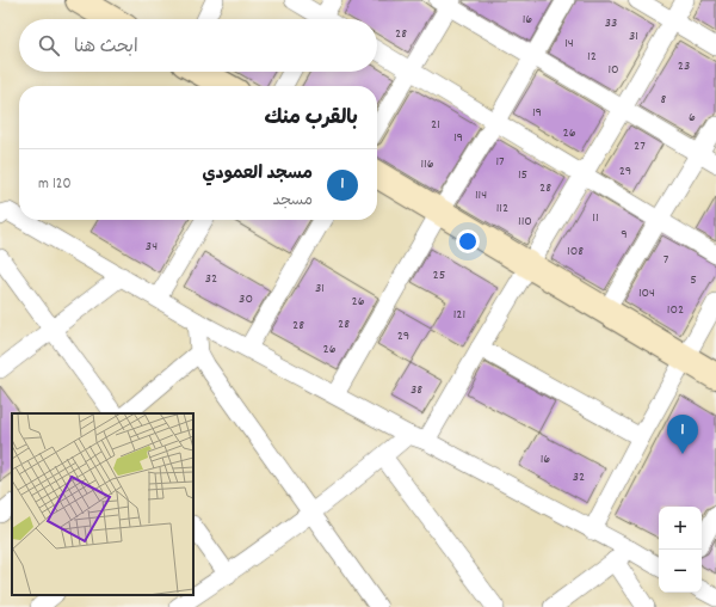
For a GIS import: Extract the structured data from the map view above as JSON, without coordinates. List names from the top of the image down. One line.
{"house_numbers":["16","33","28","31","14","12","23","10","8","19","6","21","26","19","27","17","116","29","15","28","114","112","11","110","9","34","108","7","25","32","5","31","104","30","26","102","121","28","28","29","26","38","16","32"],"page":{"search":"ابحث هنا","heading":"بالقرب منك","list":[{"mark":"1","name":"مسجد العمودي","note":"مسجد","value":"120 m"}],"pins":"1","map_buttons":["+","−"]}}
